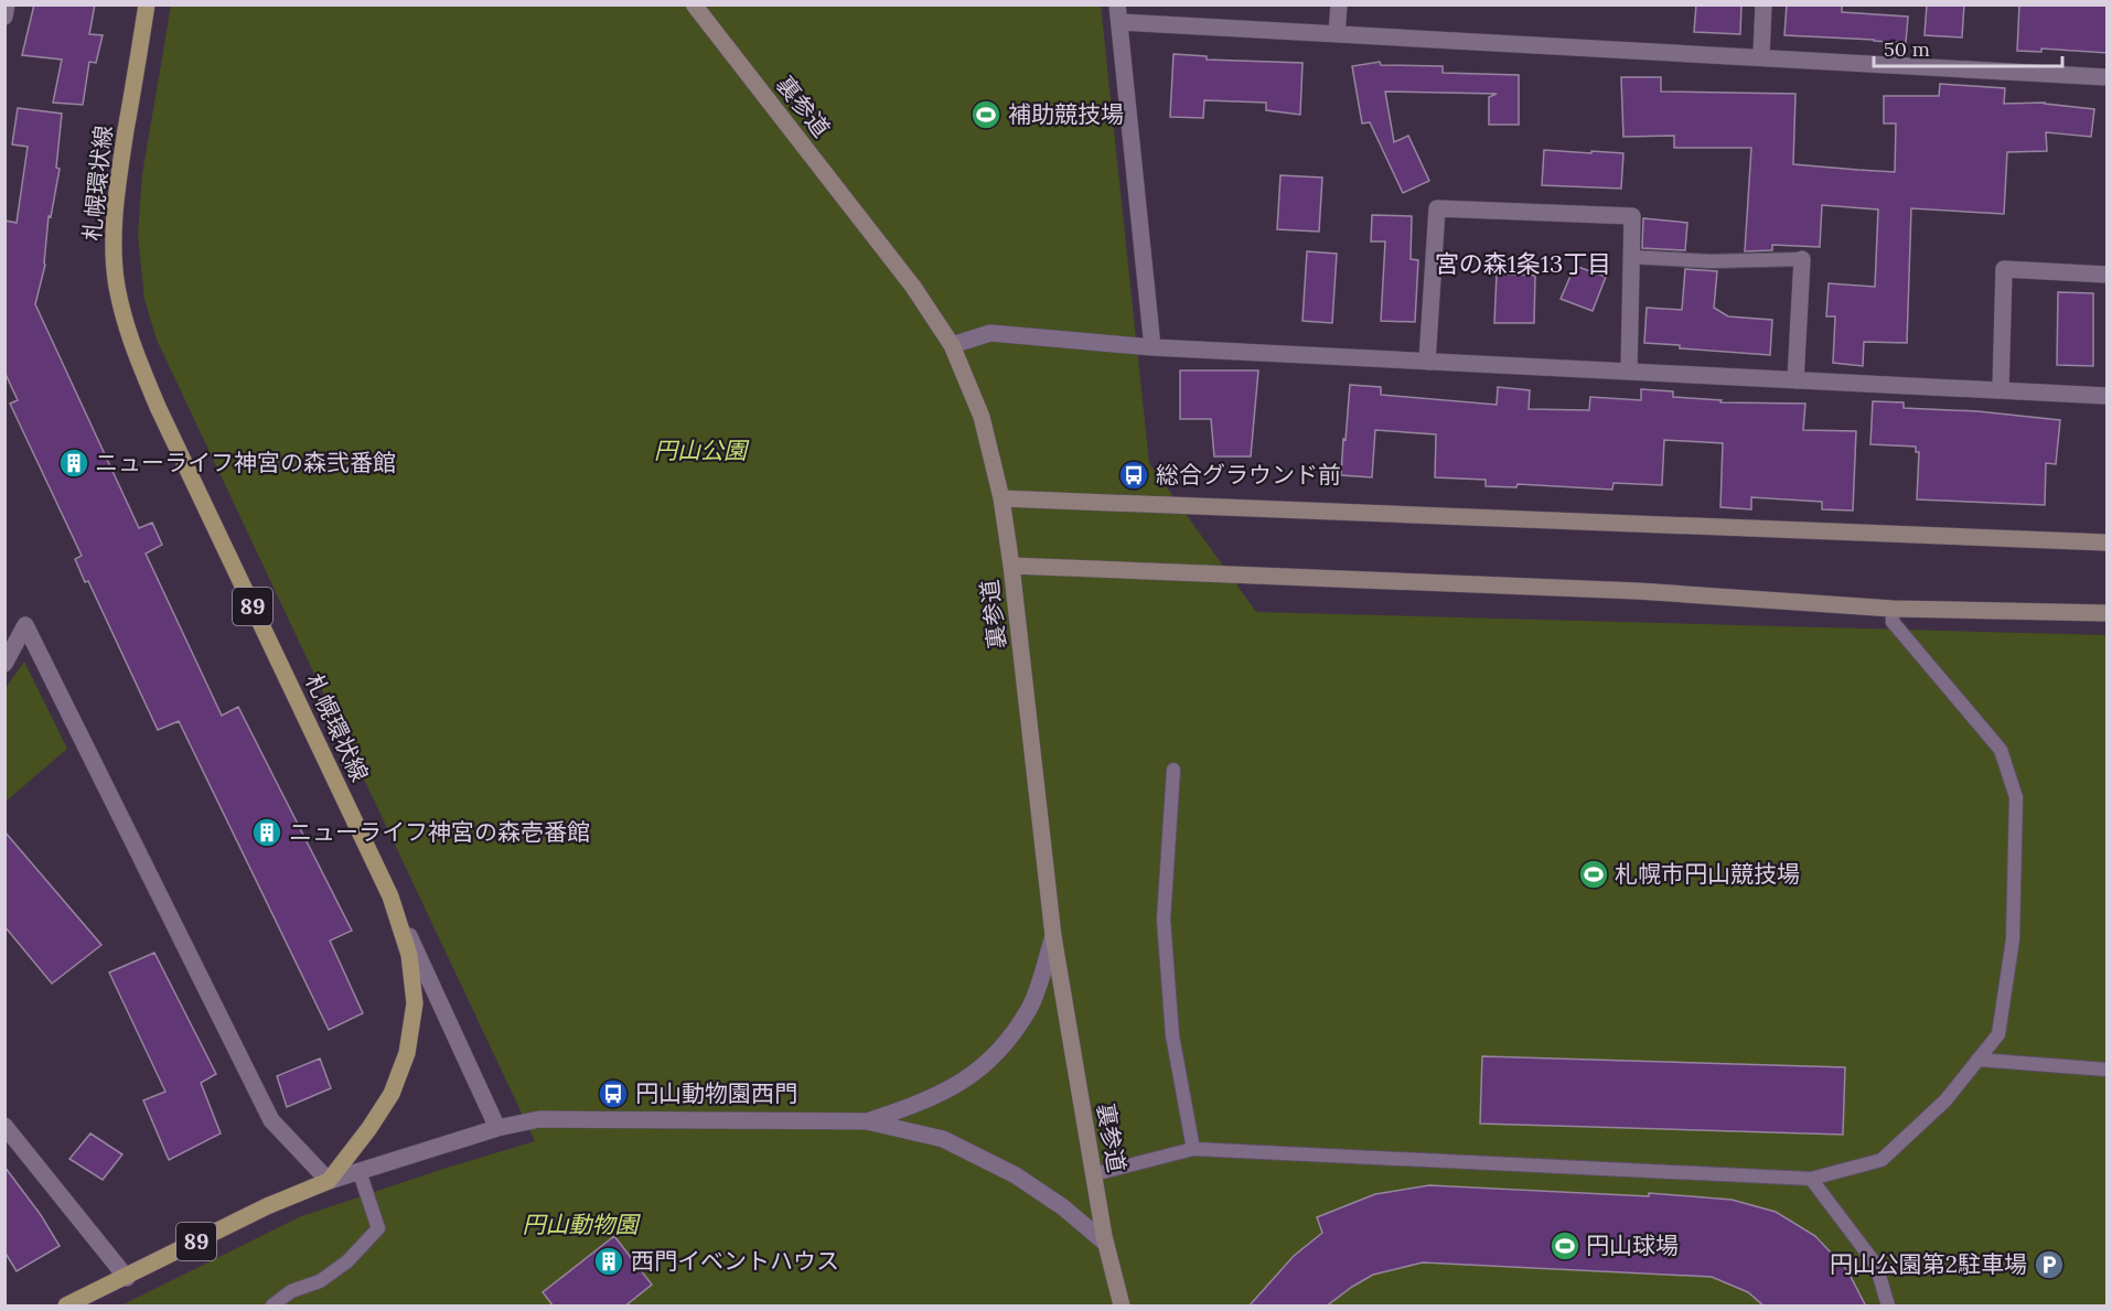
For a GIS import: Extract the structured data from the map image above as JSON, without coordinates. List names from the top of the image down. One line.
{"streets":{"main road":["札幌環状線","89"],"street":["裏参道"]},"crossings":[["札幌環状線","89"]],"districts":["宮の森1条13丁目"],"parks":["円山公園","円山動物園"],"places":{"sports":["補助競技場","札幌市円山競技場","円山球場"],"building":["ニューライフ神宮の森弐番館","ニューライフ神宮の森壱番館","西門イベントハウス"],"bus stop":["総合グラウンド前","円山動物園西門"],"parking":["円山公園第2駐車場"]},"scale_bar":"50 m"}
